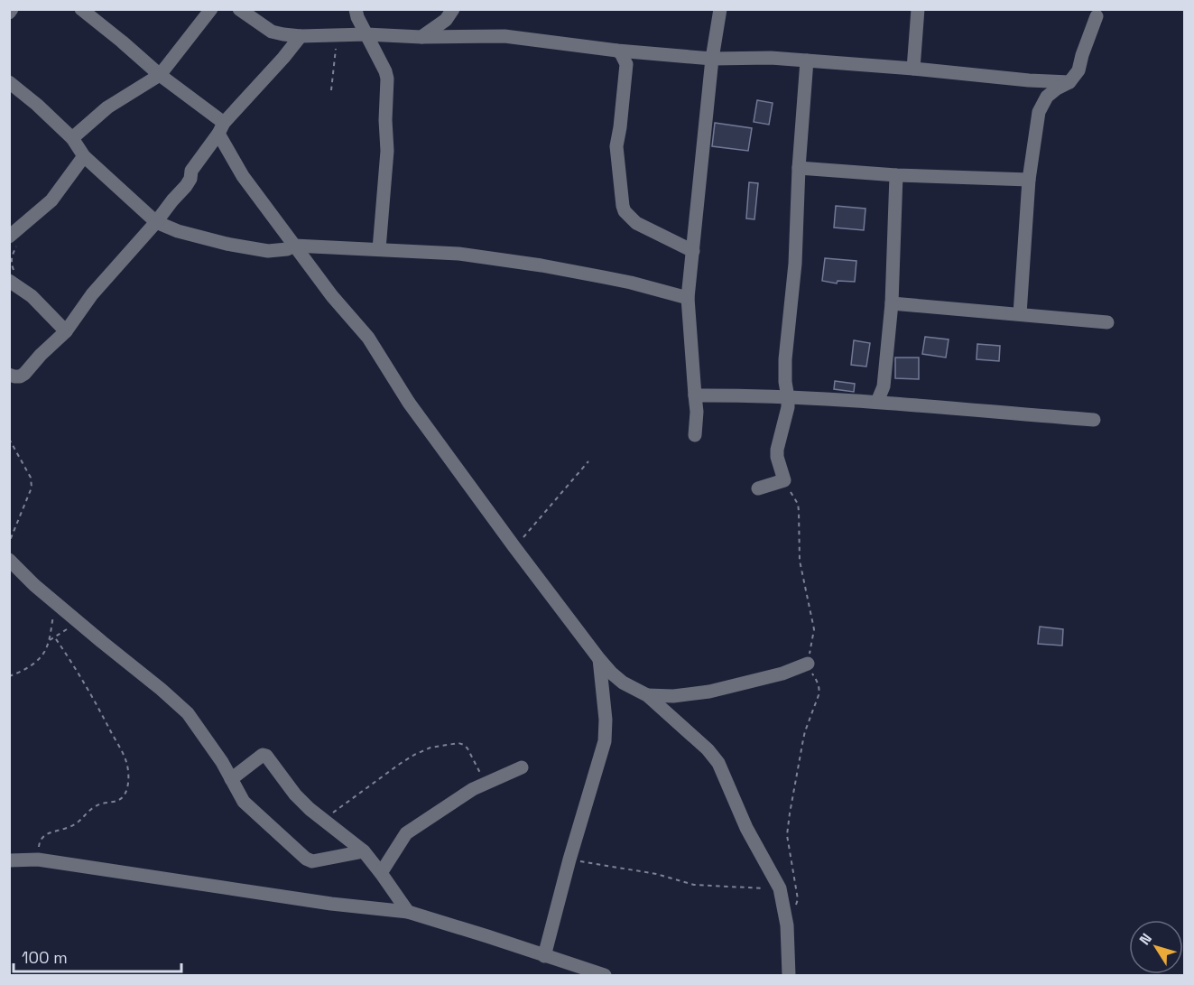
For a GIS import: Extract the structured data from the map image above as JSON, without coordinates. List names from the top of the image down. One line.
{"scale_bar":"100 m","north":"top left"}
